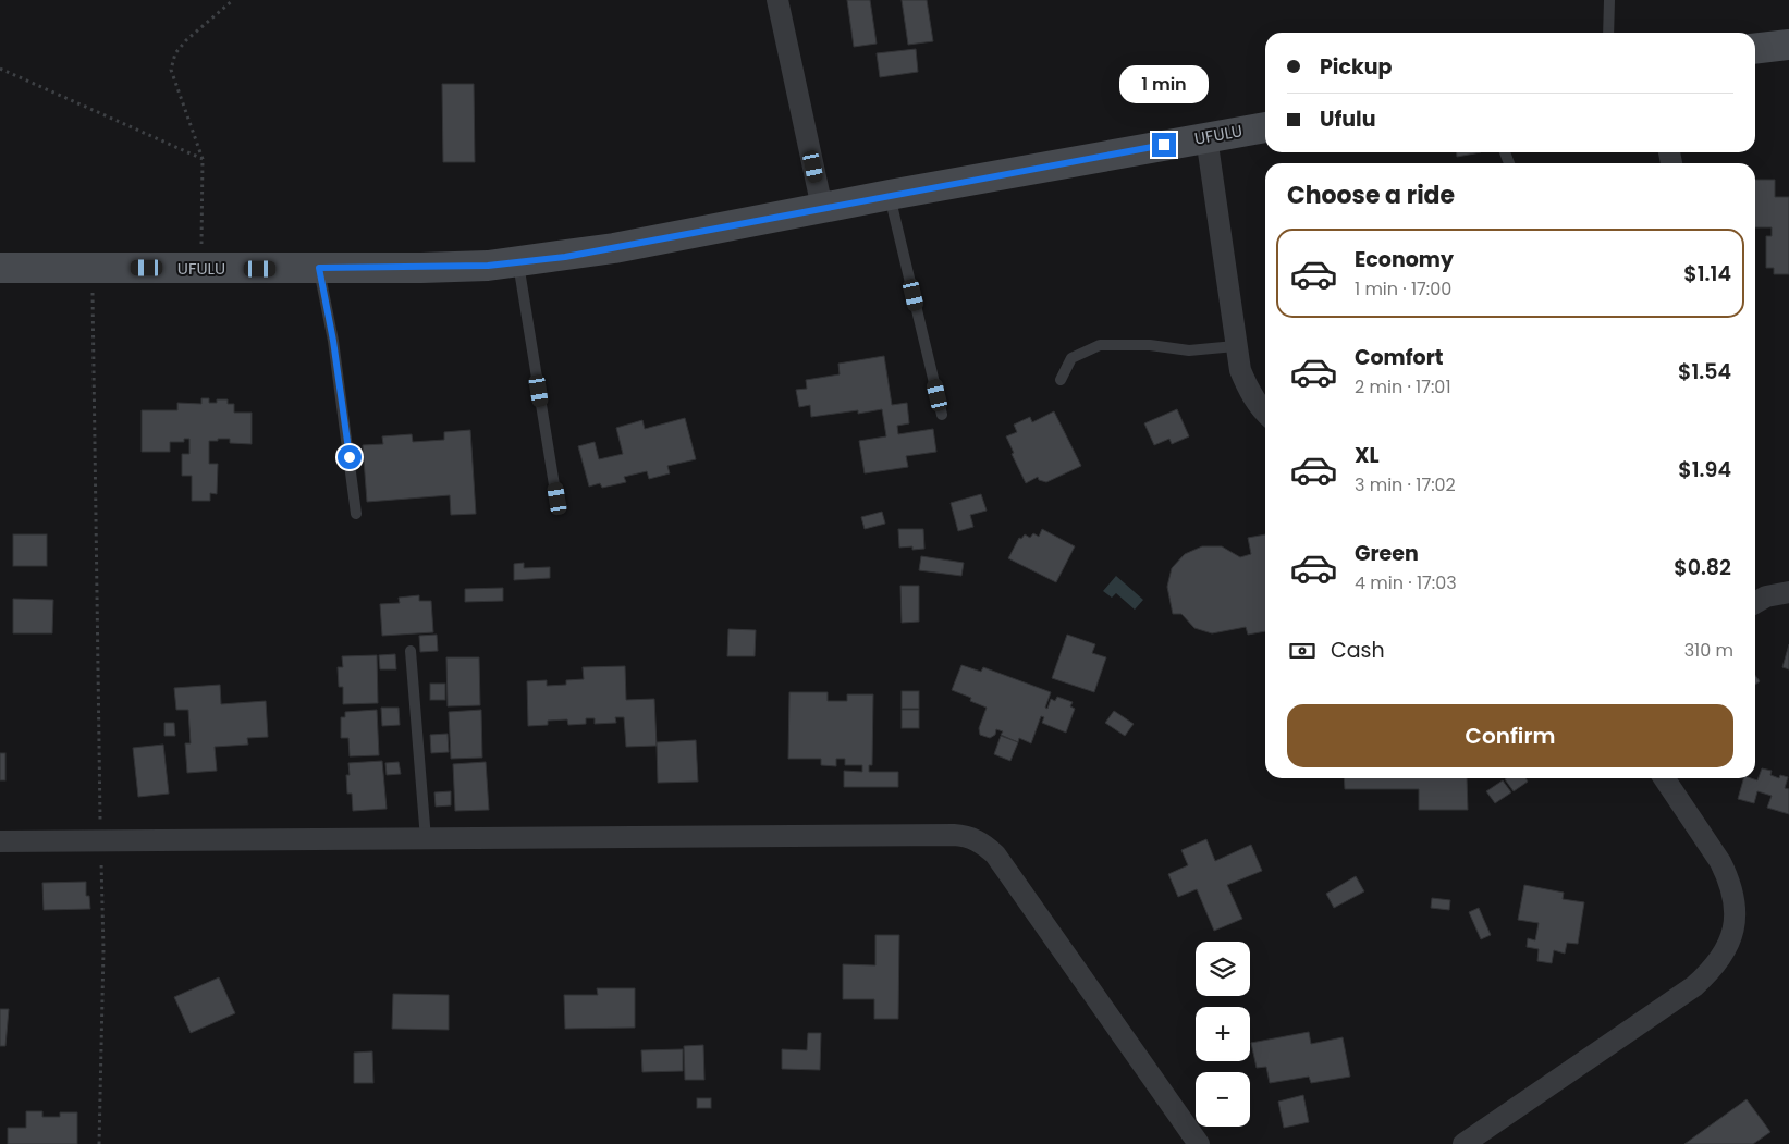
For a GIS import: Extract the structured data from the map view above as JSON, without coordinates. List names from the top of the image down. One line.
{"streets":{"street":["UFULU"]},"page":{"banner":["Pickup","Ufulu"],"bubble":"1 min","heading":"Choose a ride","list":[{"name":"Economy","note":"1 min · 17:00","value":"$1.14"},{"name":"Comfort","note":"2 min · 17:01","value":"$1.54"},{"name":"XL","note":"3 min · 17:02","value":"$1.94"},{"name":"Green","note":"4 min · 17:03","value":"$0.82"}],"pay":["Cash","310 m"],"buttons":"Confirm","map_buttons":["+","−"]}}
